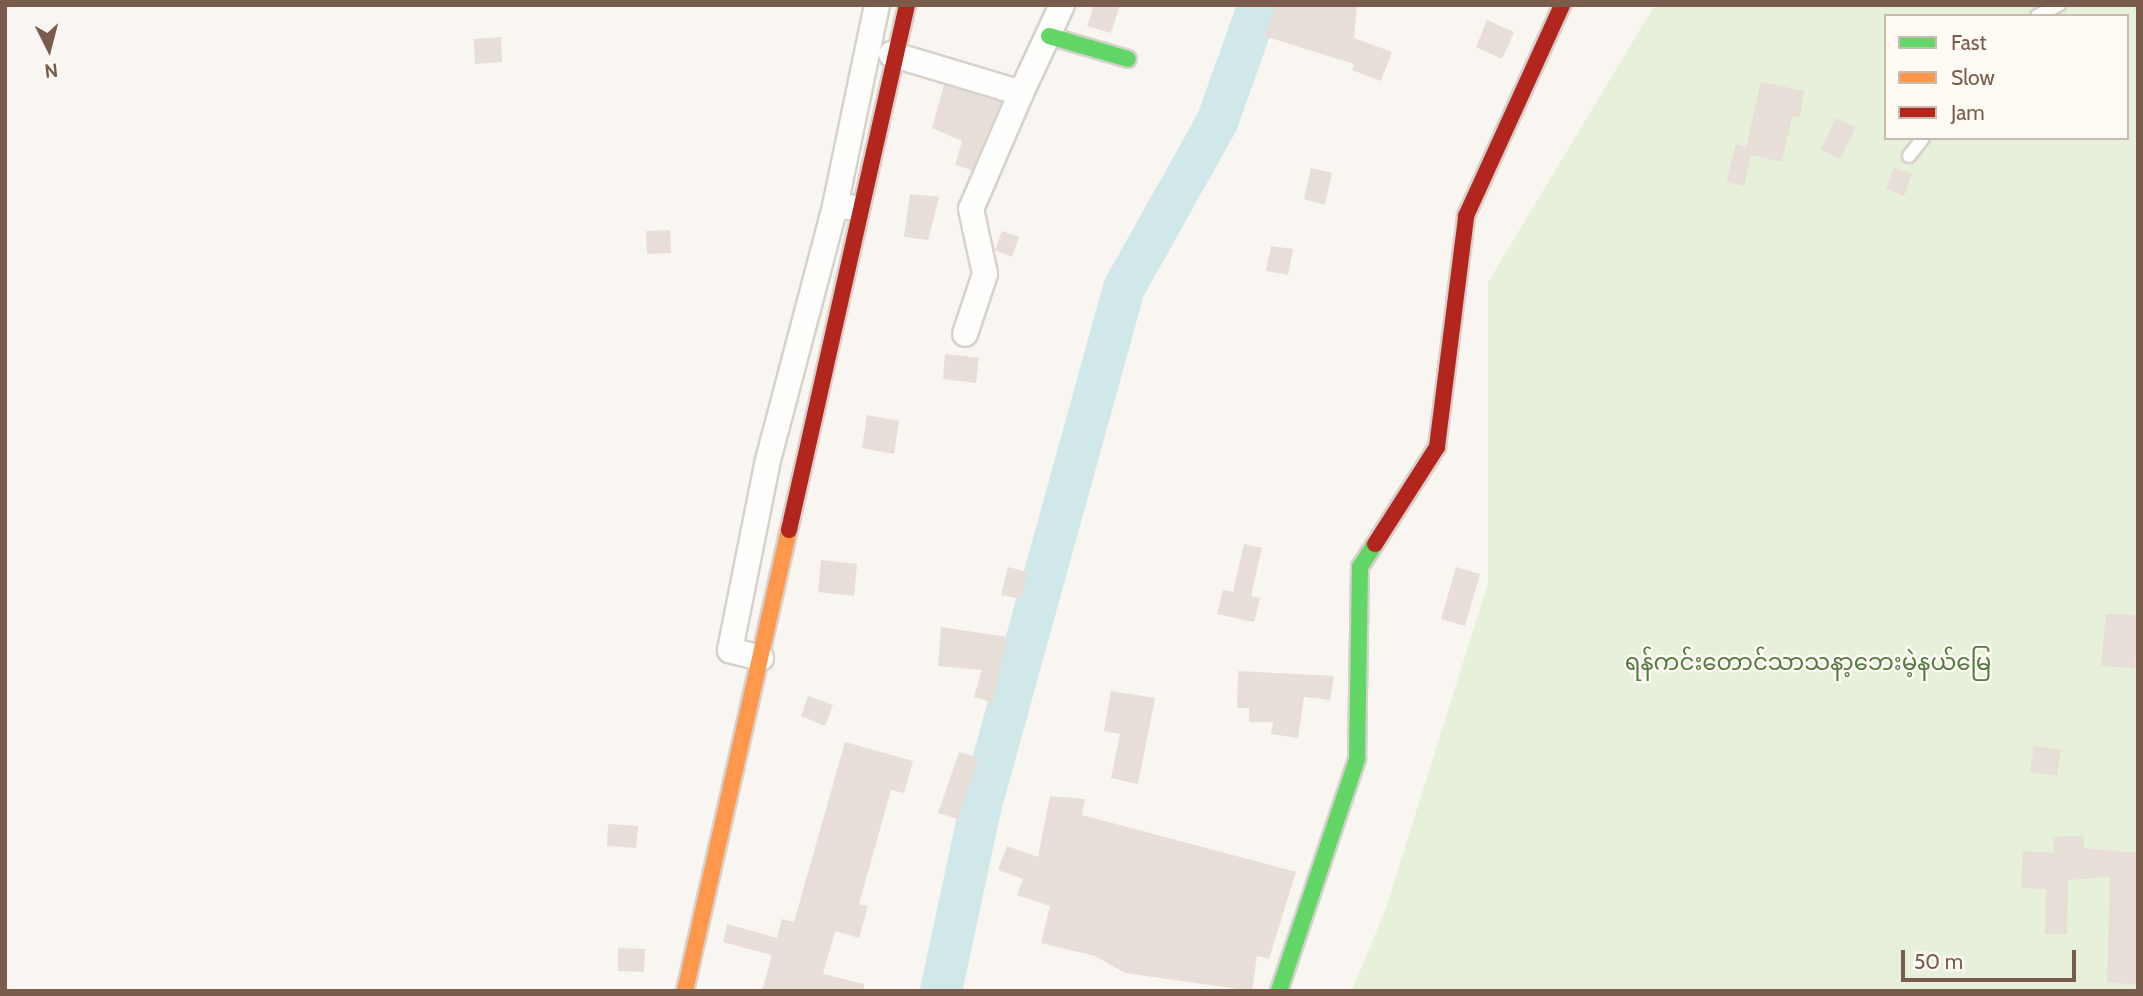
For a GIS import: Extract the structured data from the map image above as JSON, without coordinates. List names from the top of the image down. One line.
{"parks":["ရန်ကင်းတောင်သာသနာ့ဘေးမဲ့နယ်မြေ"],"legend":["Fast","Slow","Jam"],"scale_bar":"50 m","north":"bottom"}
